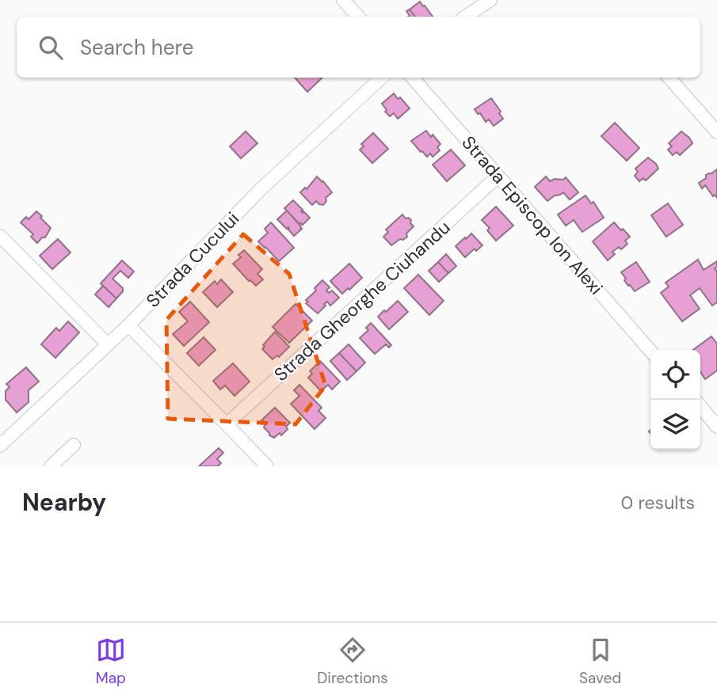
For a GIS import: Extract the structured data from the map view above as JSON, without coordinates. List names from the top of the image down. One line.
{"streets":{"street":["Strada Episcop Ion Alexi","Strada Cucului","Strada Gheorghe Ciuhandu"]},"crossings":[["Strada Episcop Ion Alexi","Strada Gheorghe Ciuhandu"]],"page":{"search":"Search here","heading":["Nearby","0 results"],"nav":["Map","Directions","Saved"]}}
